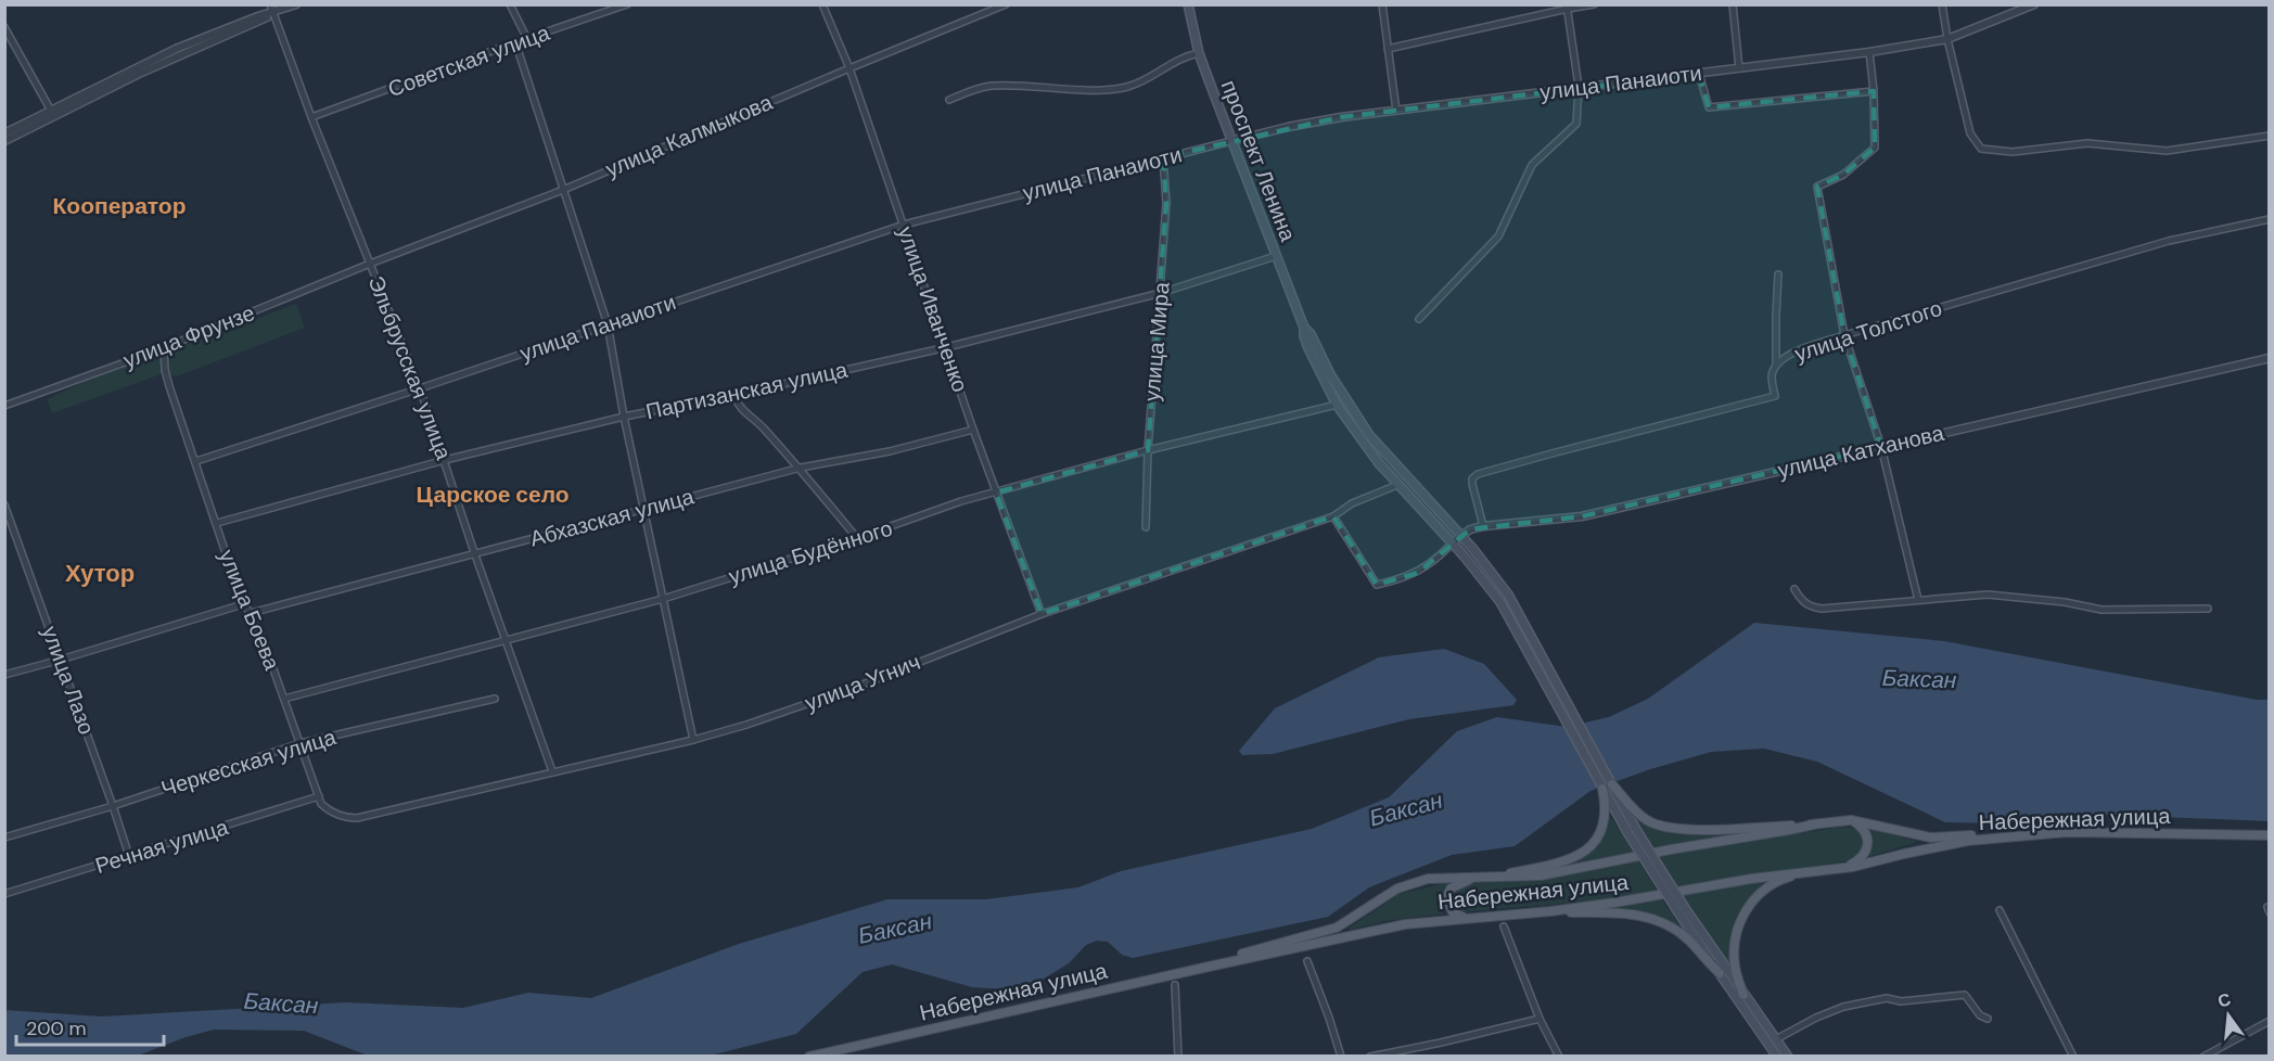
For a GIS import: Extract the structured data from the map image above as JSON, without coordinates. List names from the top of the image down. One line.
{"streets":{"main road":["проспект Ленина","Набережная улица"],"street":["Советская улица","улица Панаиоти","улица Калмыкова","улица Иванченко","улица Толстого","улица Фрунзе","улица Мира","Эльбрусская улица","Партизанская улица","улица Катханова","Абхазская улица","улица Будённого","улица Боева","улица Лазо","улица Угнич","Черкесская улица","Речная улица"]},"crossings":[["Советская улица","Эльбрусская улица"],["улица Панаиоти","проспект Ленина"],["улица Панаиоти","улица Иванченко"],["улица Панаиоти","улица Мира"],["улица Панаиоти","Эльбрусская улица"],["улица Панаиоти","улица Боева"],["улица Калмыкова","улица Иванченко"],["улица Калмыкова","улица Фрунзе"],["улица Калмыкова","Эльбрусская улица"],["проспект Ленина","Партизанская улица"],["проспект Ленина","улица Катханова"],["проспект Ленина","улица Будённого"],["проспект Ленина","улица Угнич"],["улица Иванченко","Партизанская улица"],["улица Иванченко","Абхазская улица"],["улица Иванченко","улица Будённого"],["улица Иванченко","улица Угнич"],["улица Толстого","улица Катханова"],["улица Фрунзе","Эльбрусская улица"],["улица Фрунзе","улица Боева"],["улица Мира","Партизанская улица"],["улица Мира","улица Будённого"],["Эльбрусская улица","Партизанская улица"],["Эльбрусская улица","Абхазская улица"],["Эльбрусская улица","улица Будённого"],["Эльбрусская улица","улица Угнич"],["Партизанская улица","улица Боева"],["Абхазская улица","улица Боева"],["улица Будённого","улица Боева"],["улица Боева","улица Угнич"],["улица Боева","Черкесская улица"],["улица Боева","Речная улица"],["улица Лазо","Черкесская улица"],["улица Лазо","Речная улица"],["улица Угнич","Речная улица"]],"districts":["Кооператор","Царское село","Хутор"],"water":["Баксан"],"scale_bar":"200 m","north":"top"}
